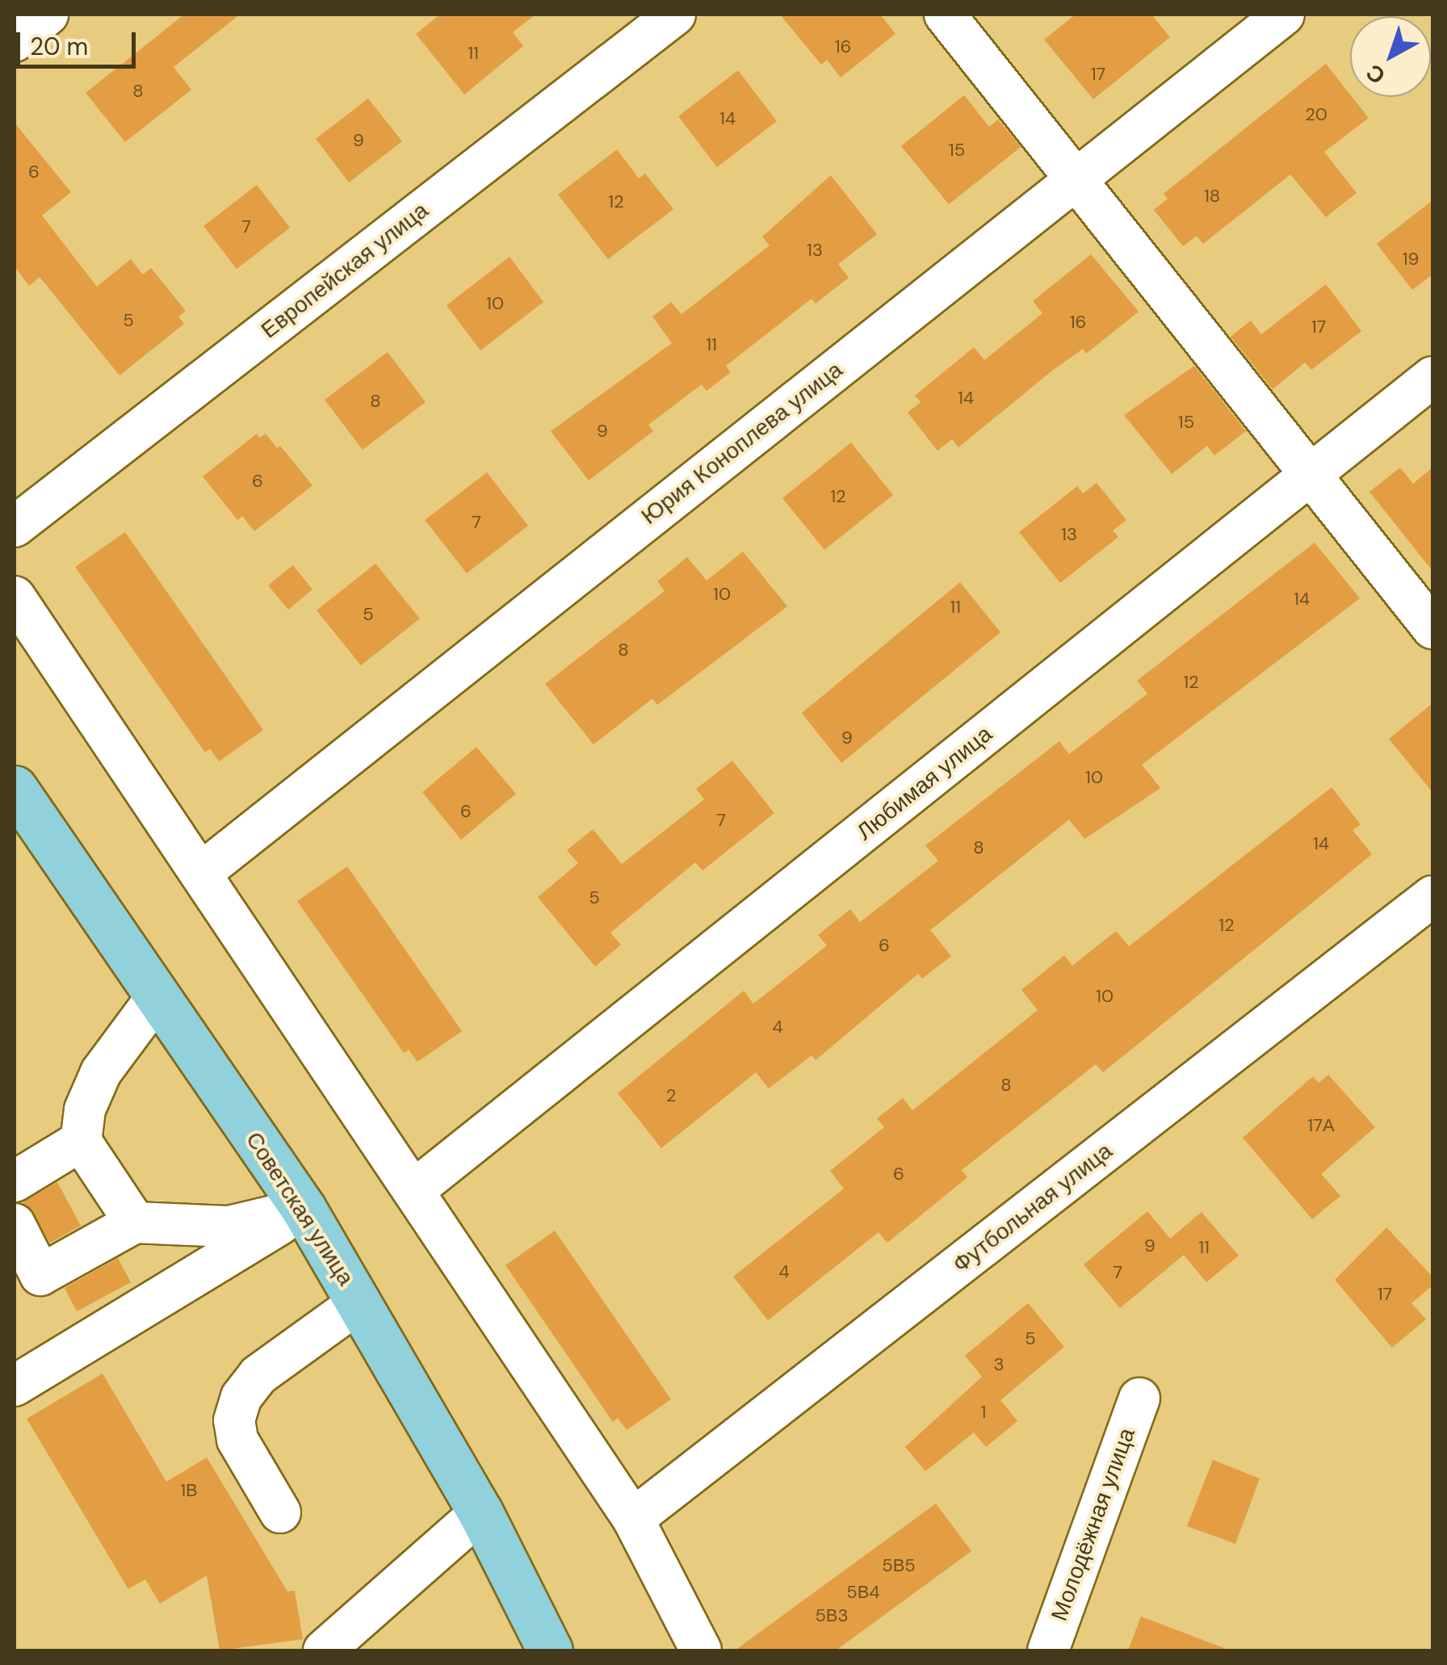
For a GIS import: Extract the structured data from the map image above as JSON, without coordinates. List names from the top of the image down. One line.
{"streets":{"main road":["Советская улица"],"street":["Европейская улица","Юрия Коноплева улица","Любимая улица","Футбольная улица","Молодёжная улица"]},"house_numbers":["16","11","17","8","20","14","9","15","6","18","12","7","13","19","10","5","16","17","11","14","8","15","9","6","12","7","13","10","14","11","5","8","12","9","10","6","7","14","8","5","12","6","10","4","8","2","17А","6","9","11","4","7","17","5","3","1","1В","5В5","5В4","5В3"],"scale_bar":"20 m","north":"bottom left"}
